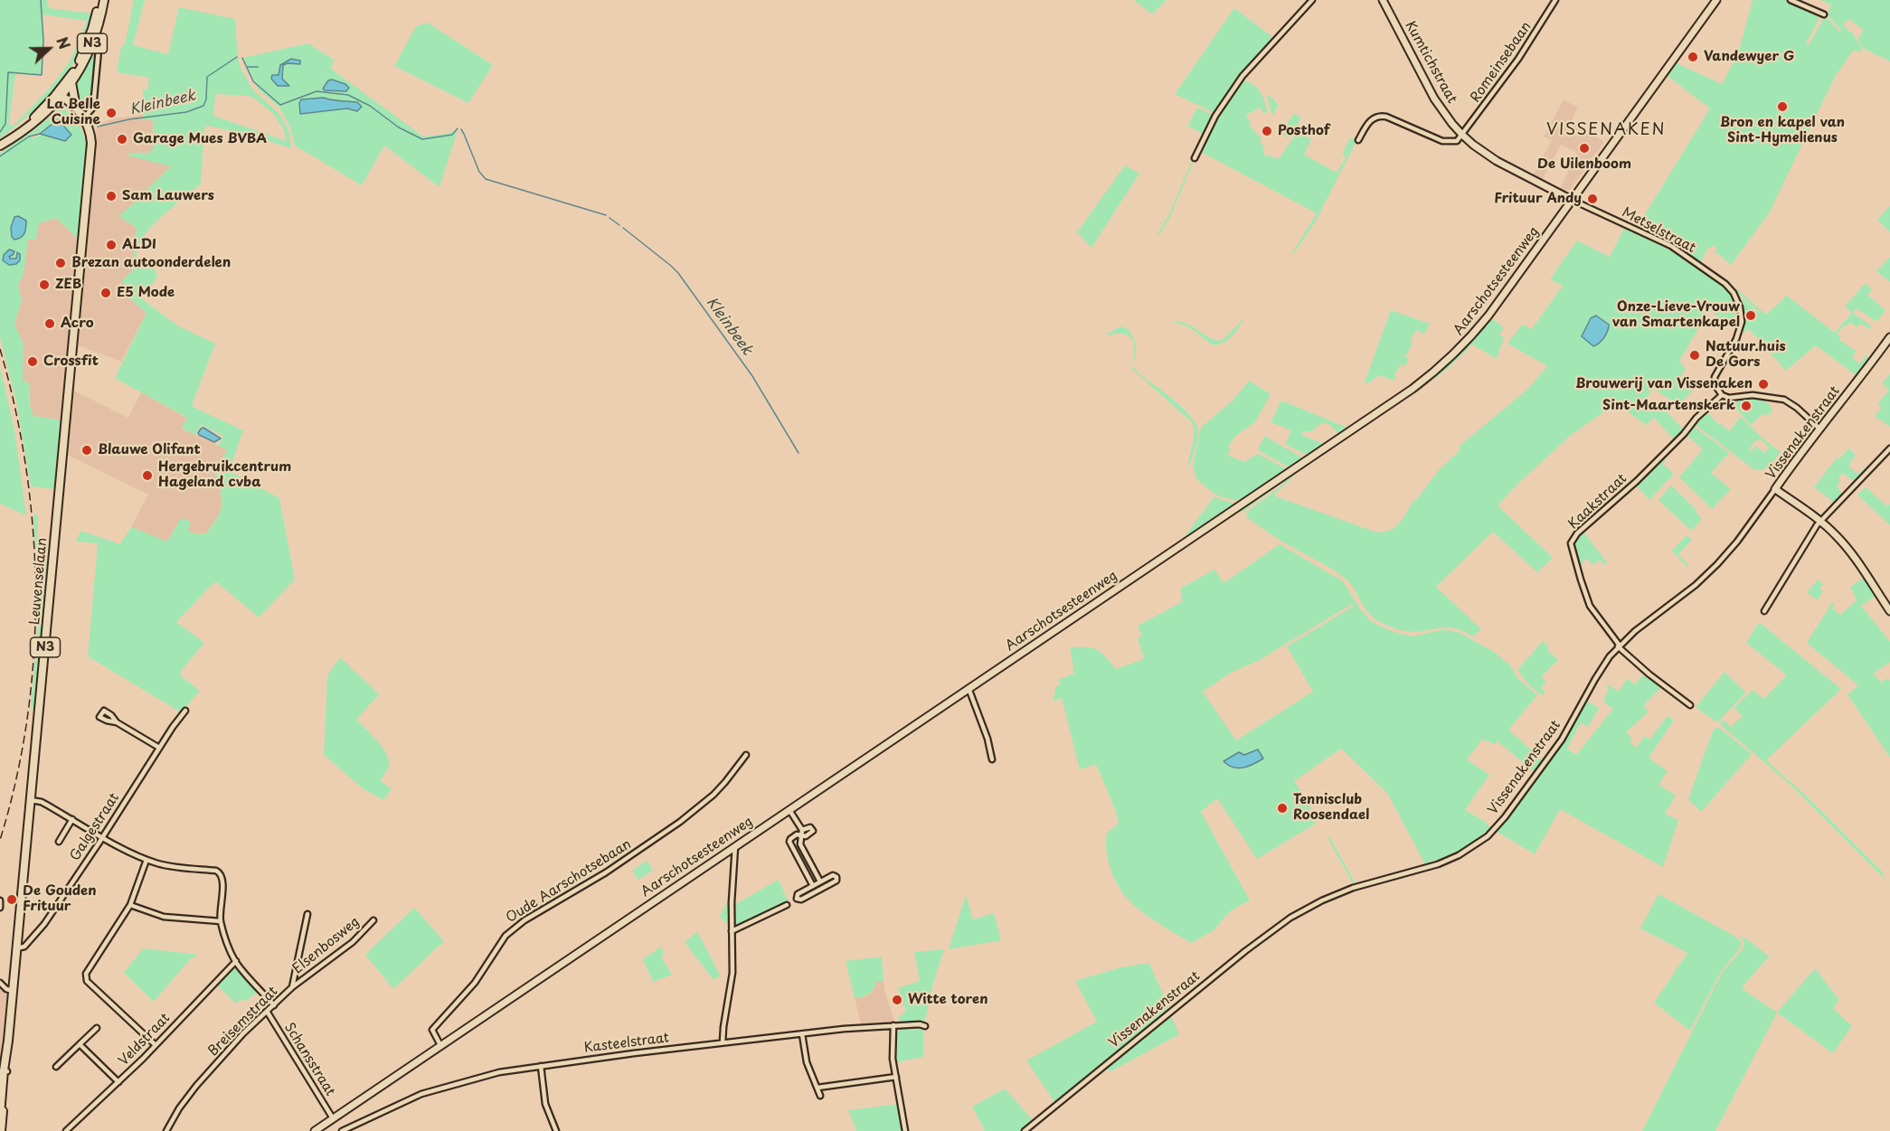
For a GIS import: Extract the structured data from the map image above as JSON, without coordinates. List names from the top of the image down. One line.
{"streets":{"main road":["N3","Kumtichstraat","Aarschotsesteenweg","Vissenakenstraat","Leuvenselaan"],"street":["Romeinsebaan","Metselstraat","Kaakstraat","Galgestraat","Oude Aarschotsebaan","Elsenbosweg","Breisemstraat","Veldstraat","Kasteelstraat","Schansstraat"]},"crossings":[["N3","Leuvenselaan"],["Kumtichstraat","Romeinsebaan"],["Kumtichstraat","Metselstraat"],["Kumtichstraat","Aarschotsesteenweg"],["Metselstraat","Aarschotsesteenweg"],["Metselstraat","Kaakstraat"],["Aarschotsesteenweg","Oude Aarschotsebaan"],["Aarschotsesteenweg","Schansstraat"],["Vissenakenstraat","Kaakstraat"],["Leuvenselaan","Galgestraat"],["Elsenbosweg","Breisemstraat"],["Breisemstraat","Schansstraat"]],"districts":["VISSENAKEN"],"water":["Kleinbeek"],"places":["Vandewyer G","Bron en kapel van Sint-Hymelienus","La Belle Cuisine","Posthof","Garage Mues BVBA","De Uilenboom","Sam Lauwers","Frituur Andy","ALDI","Brezan autoonderdelen","ZEB","E5 Mode","Onze-Lieve-Vrouw van Smartenkapel","Acro","Natuur.huis De Gors","Crossfit","Brouwerij van Vissenaken","Sint-Maartenskerk","Blauwe Olifant","Hergebruikcentrum Hageland cvba","Tennisclub Roosendael","De Gouden Frituur","Witte toren"],"north":"right"}
